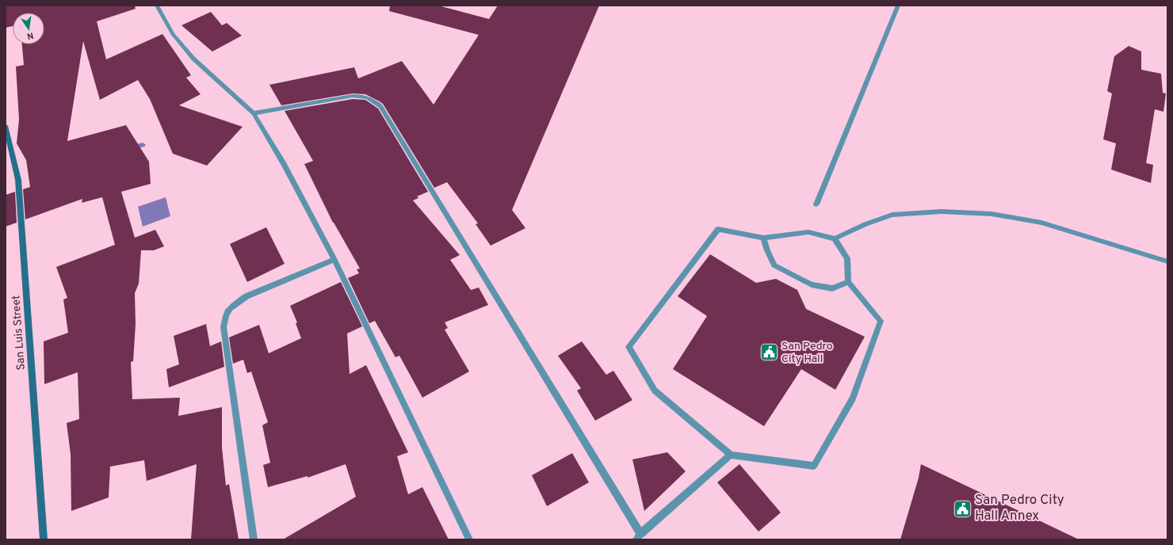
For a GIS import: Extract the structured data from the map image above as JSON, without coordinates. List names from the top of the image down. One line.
{"streets":{"street":["San Luis Street"]},"places":{"public building":["San Pedro City Hall","San Pedro City Hall Annex"]},"north":"bottom"}
